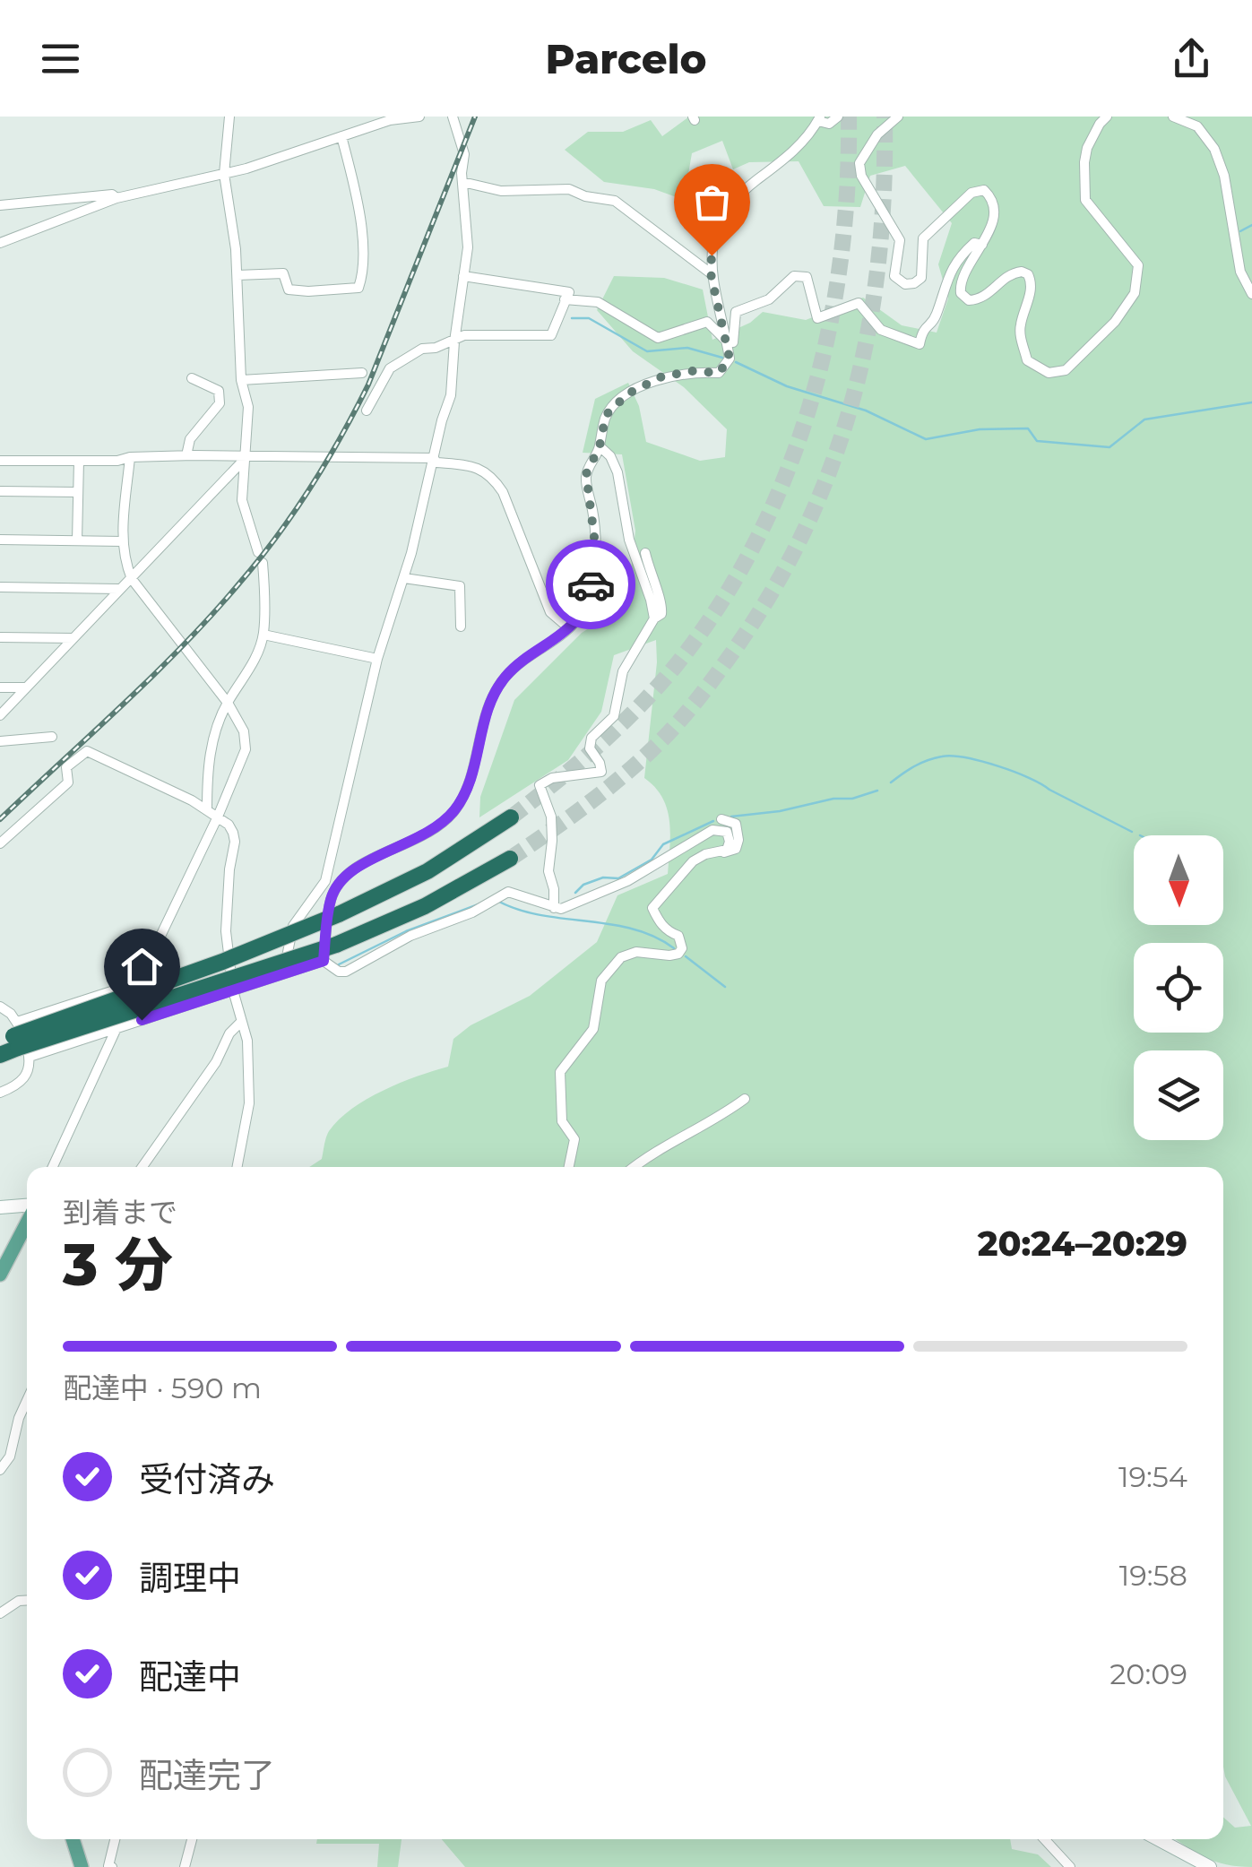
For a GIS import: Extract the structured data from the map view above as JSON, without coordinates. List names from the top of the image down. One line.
{"north":"bottom","page":{"header":"Parcelo","heading":["3 分","到着まで","20:24–20:29"],"bar":"配達中 · 590 m","list":[["受付済み","19:54"],["調理中","19:58"],["配達中","20:09"],"配達完了"]}}
